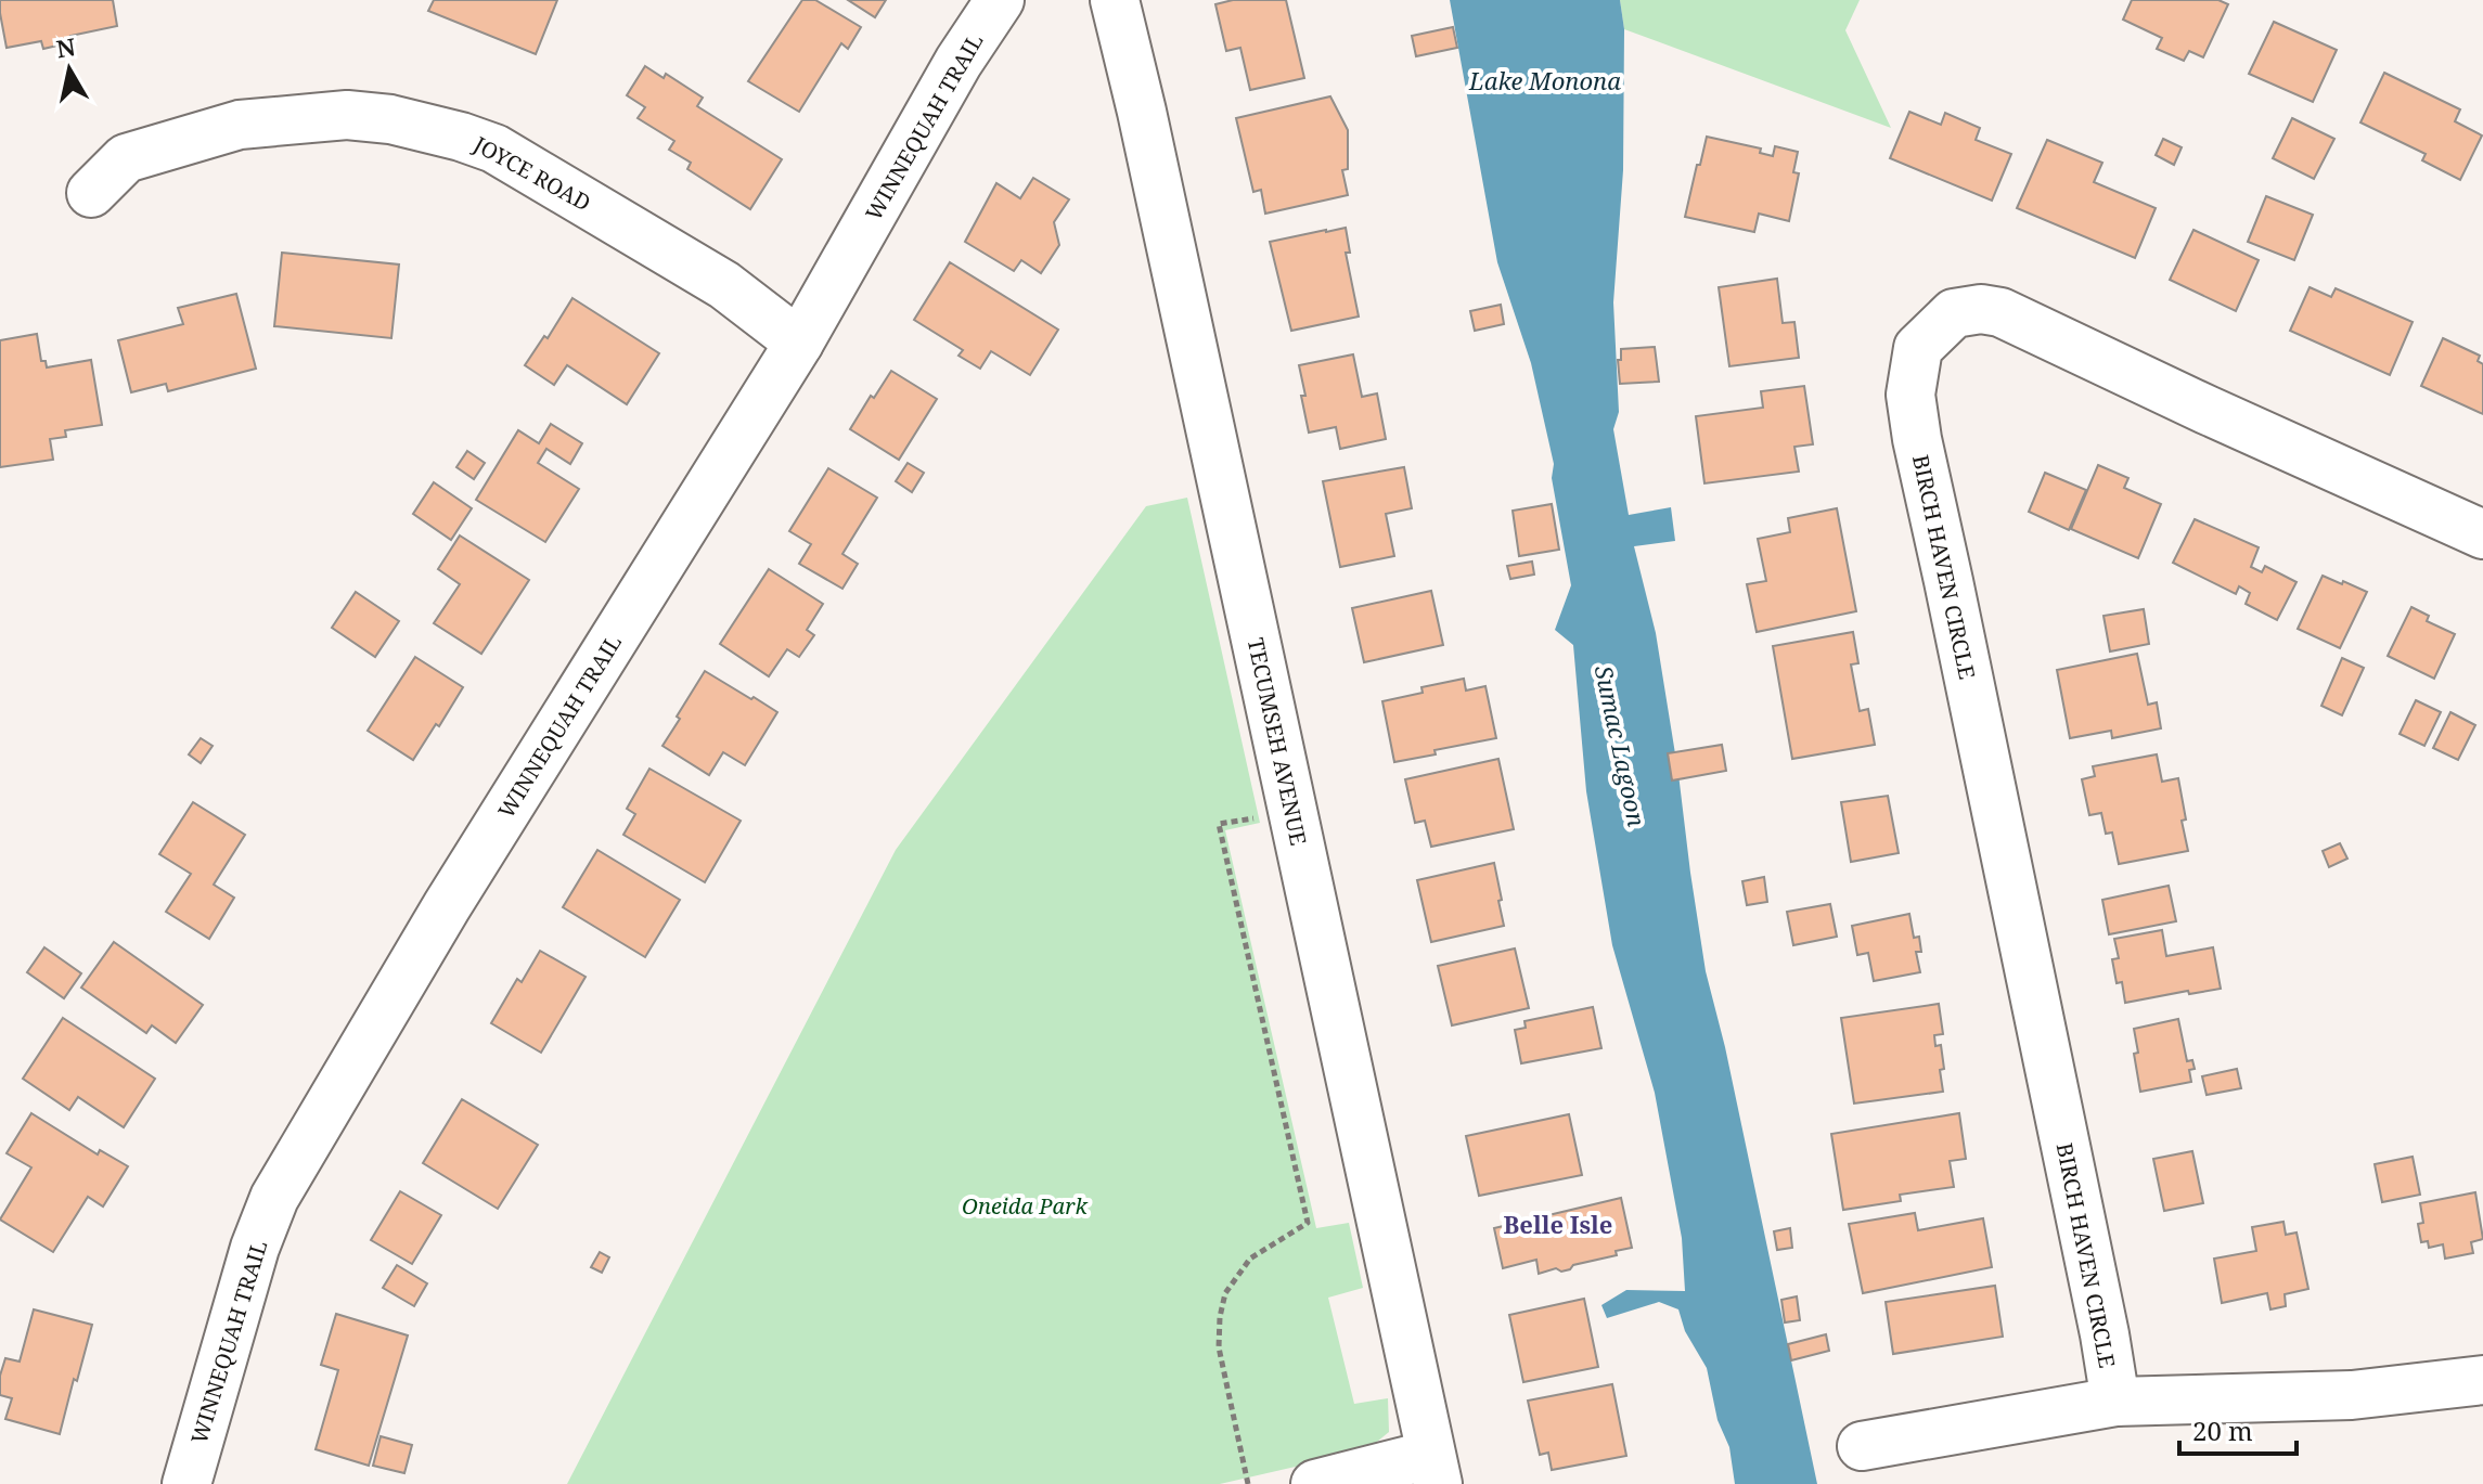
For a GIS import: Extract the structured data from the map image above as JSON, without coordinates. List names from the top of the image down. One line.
{"streets":{"street":["WINNEQUAH TRAIL","JOYCE ROAD","BIRCH HAVEN CIRCLE","TECUMSEH AVENUE"]},"crossings":[["WINNEQUAH TRAIL","JOYCE ROAD"]],"districts":["Belle Isle"],"water":["Lake Monona","Sumac Lagoon"],"parks":["Oneida Park"],"scale_bar":"20 m","north":"top"}
